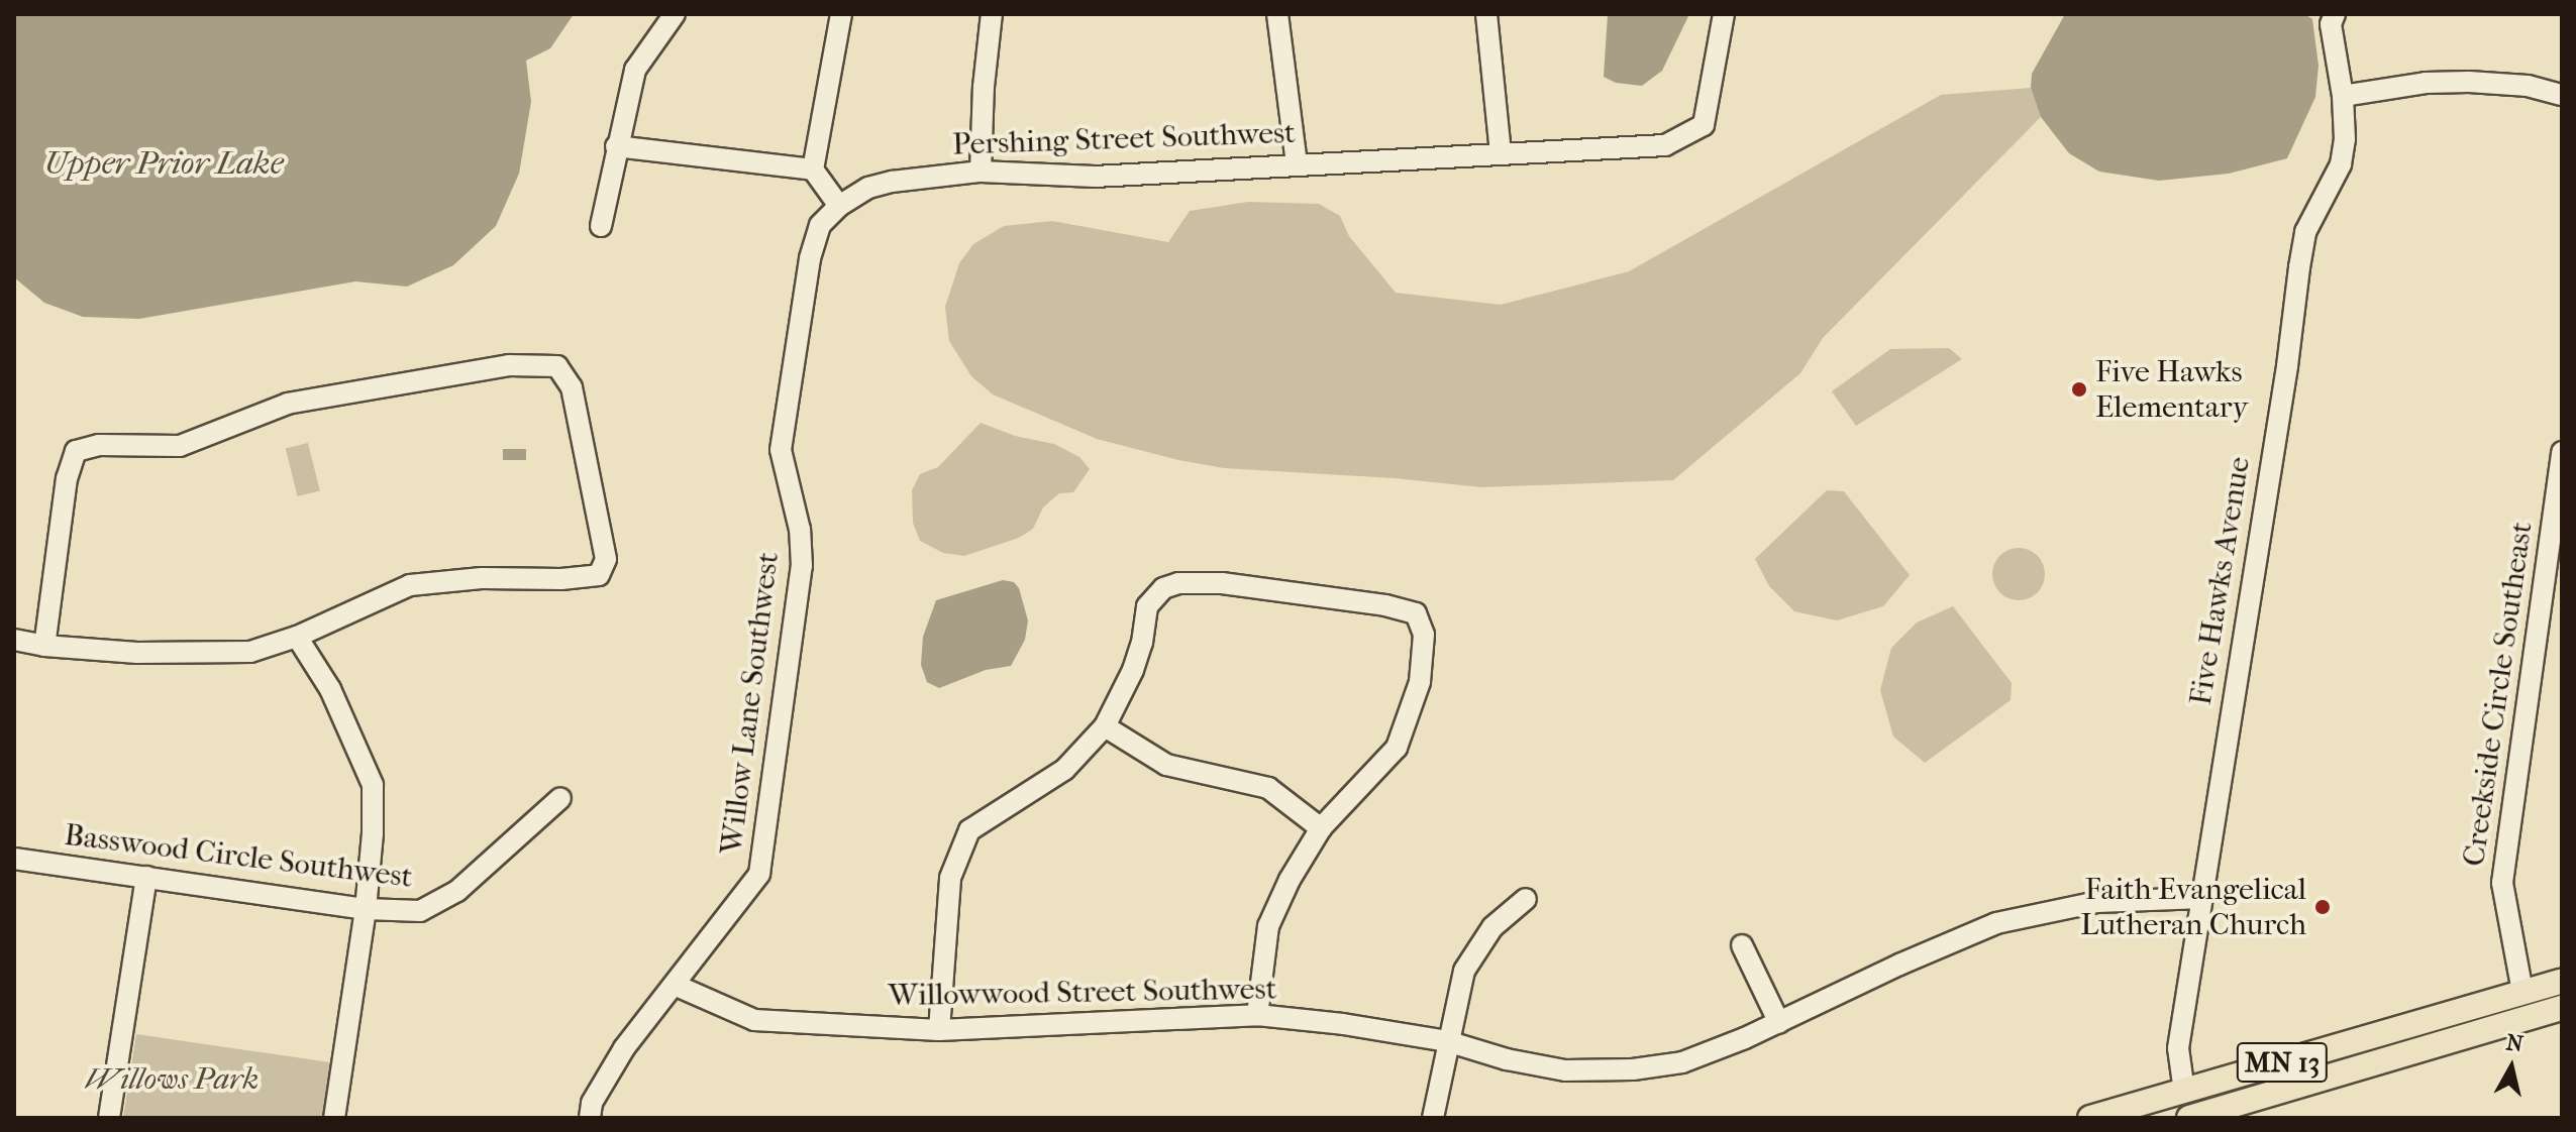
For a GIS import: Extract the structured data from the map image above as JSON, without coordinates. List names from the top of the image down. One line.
{"streets":{"main road":["Five Hawks Avenue","MN 13"],"street":["Pershing Street Southwest","Creekside Circle Southeast","Willow Lane Southwest","Basswood Circle Southwest","Willowwood Street Southwest"]},"crossings":[["Pershing Street Southwest","Willow Lane Southwest"],["Five Hawks Avenue","Willowwood Street Southwest"],["Five Hawks Avenue","MN 13"],["Creekside Circle Southeast","MN 13"],["Willow Lane Southwest","Willowwood Street Southwest"]],"water":["Upper Prior Lake"],"parks":["Willows Park"],"places":["Five Hawks Elementary","Faith Evangelical Lutheran Church"],"north":"top"}
